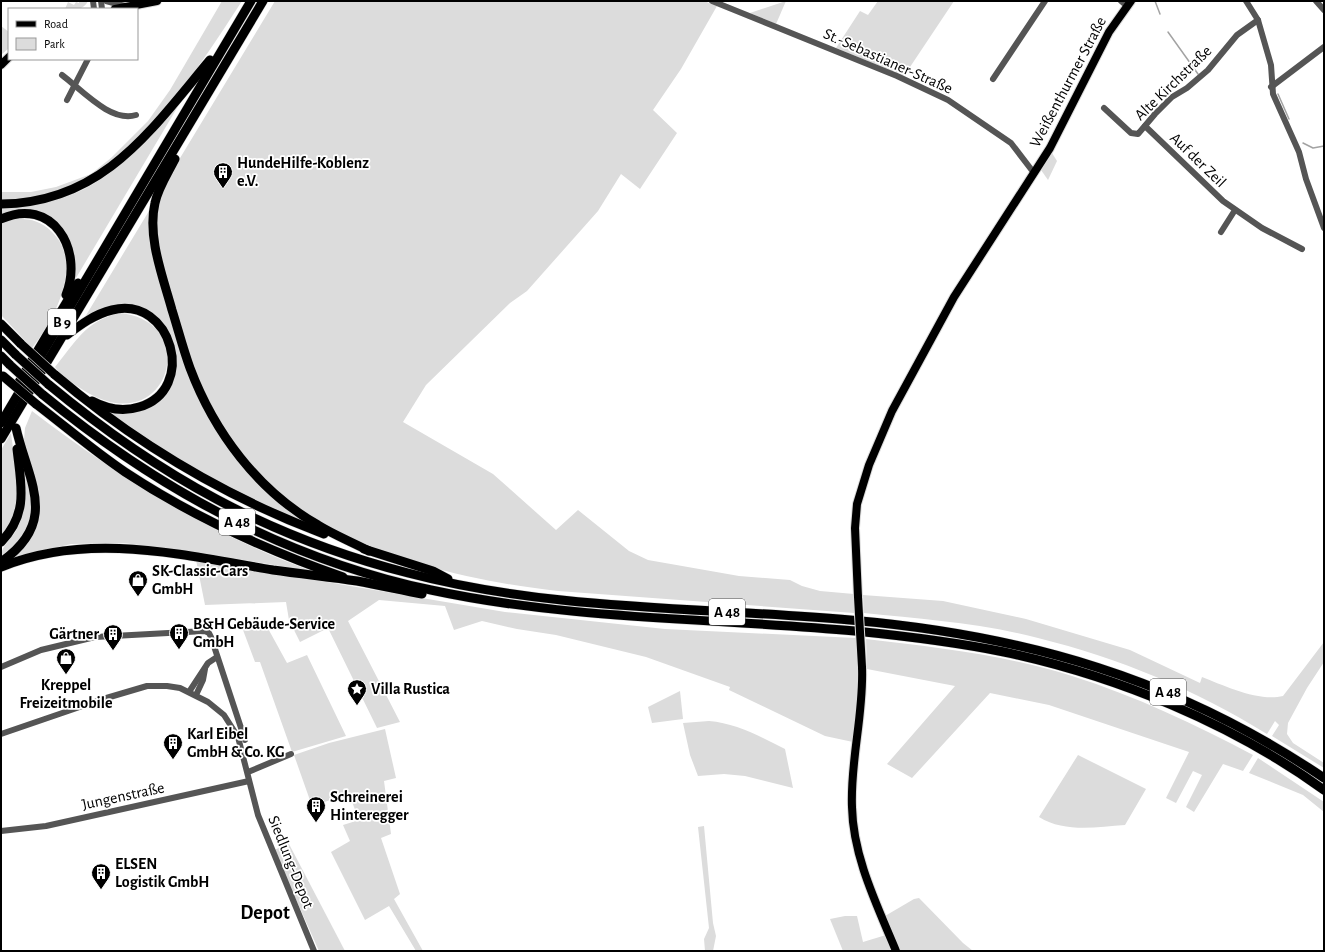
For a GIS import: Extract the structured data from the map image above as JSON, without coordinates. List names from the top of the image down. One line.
{"streets":{"highway":["B 9","A 48"],"main road":["Weißenthurmer Straße"],"street":["St.-Sebastianer-Straße","Alte Kirchstraße","Auf der Zeil","Jungenstraße","Siedlung-Depot"]},"crossings":[["St.-Sebastianer-Straße","Weißenthurmer Straße"],["Alte Kirchstraße","Auf der Zeil"],["Jungenstraße","Siedlung-Depot"]],"districts":["Depot"],"places":{"building":["HundeHilfe-Koblenz e.V.","B&H Gebäude-Service GmbH","Gärtner","Karl Eibel GmbH & Co. KG","Schreinerei Hinteregger","ELSEN Logistik GmbH"],"shop":["SK-Classic-Cars GmbH","Kreppel Freizeitmobile"],"place":["Villa Rustica"]},"legend":["Road","Park"]}
